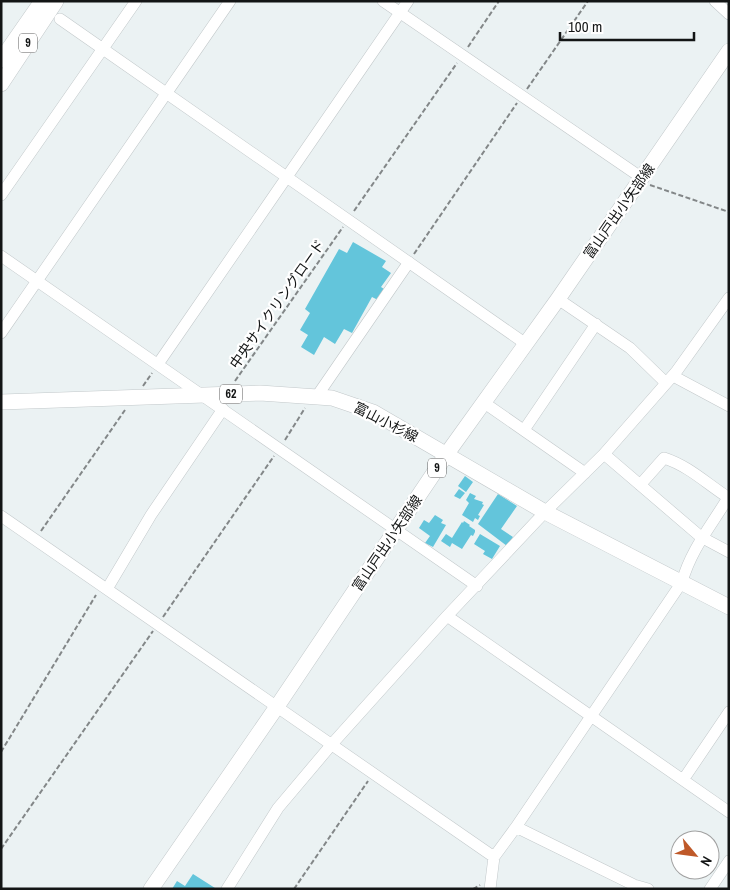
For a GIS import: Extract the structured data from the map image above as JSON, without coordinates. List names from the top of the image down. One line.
{"streets":{"main road":["9","富山戸出小矢部線","62","富山小杉線"],"path":["中央サイクリングロード"]},"crossings":[["富山戸出小矢部線","富山小杉線"],["中央サイクリングロード","富山小杉線"]],"scale_bar":"100 m","north":"bottom right"}
